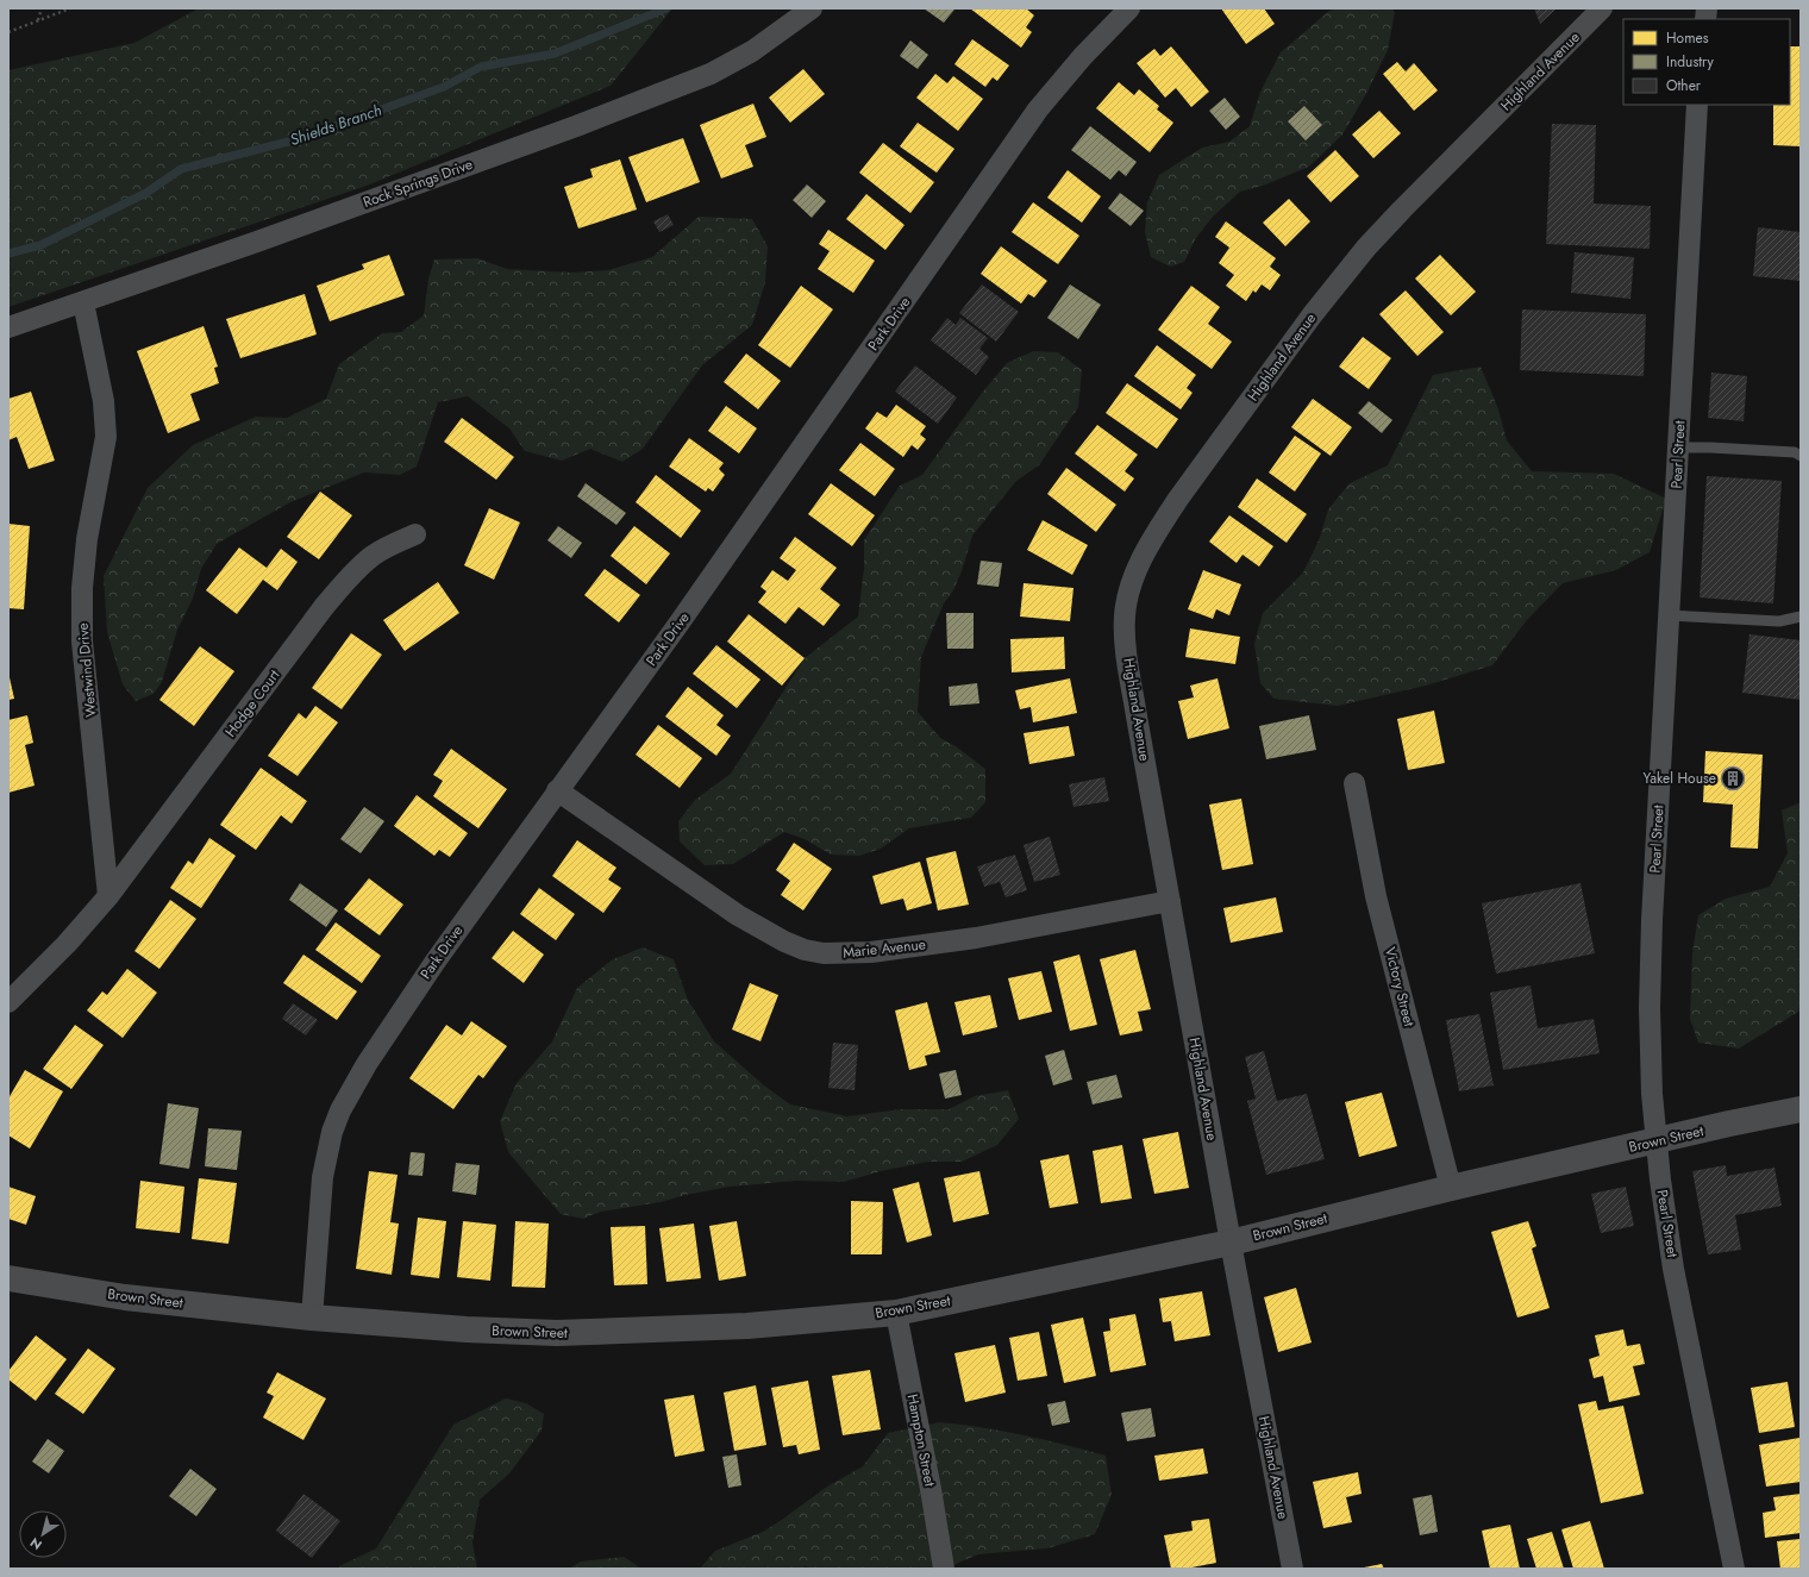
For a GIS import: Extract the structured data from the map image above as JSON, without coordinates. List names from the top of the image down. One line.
{"streets":{"street":["Highland Avenue","Rock Springs Drive","Park Drive","Pearl Street","Westwind Drive","Hodge Court","Marie Avenue","Victory Street","Brown Street","Hampton Street"]},"crossings":[["Highland Avenue","Marie Avenue"],["Highland Avenue","Brown Street"],["Rock Springs Drive","Westwind Drive"],["Park Drive","Marie Avenue"],["Park Drive","Brown Street"],["Pearl Street","Brown Street"],["Westwind Drive","Hodge Court"],["Victory Street","Brown Street"],["Brown Street","Hampton Street"]],"water":["Shields Branch"],"places":{"building":["Yakel House"]},"legend":["Homes","Industry","Other"],"north":"bottom left"}
